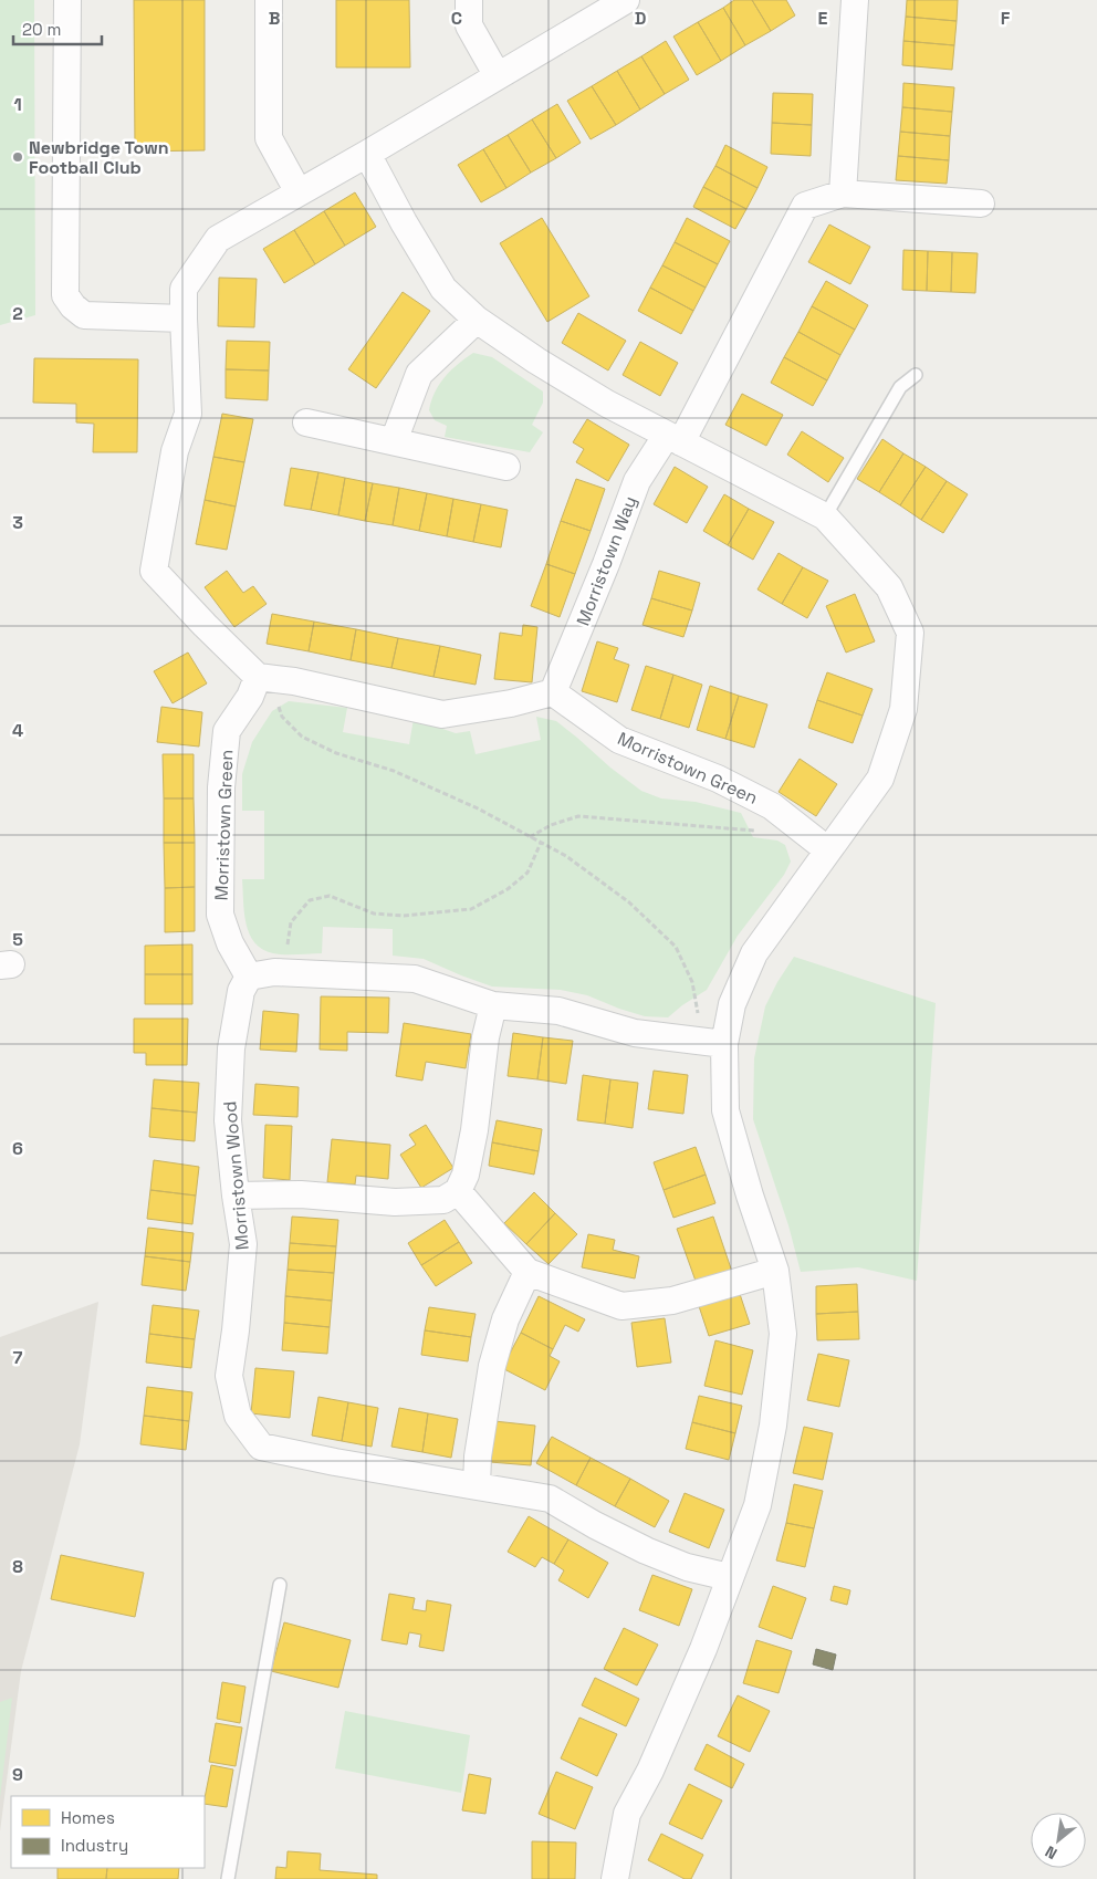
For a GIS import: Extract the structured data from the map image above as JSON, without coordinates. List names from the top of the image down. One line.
{"streets":{"street":["Morristown Way","Morristown Green","Morristown Wood"]},"crossings":[["Morristown Way","Morristown Green"],["Morristown Green","Morristown Wood"]],"places":["Newbridge Town Football Club"],"legend":["Homes","Industry"],"scale_bar":"20 m","north":"bottom left","grid":{"columns":["B","C","D","E","F"],"rows":["1","2","3","4","5","6","7","8","9"]}}
